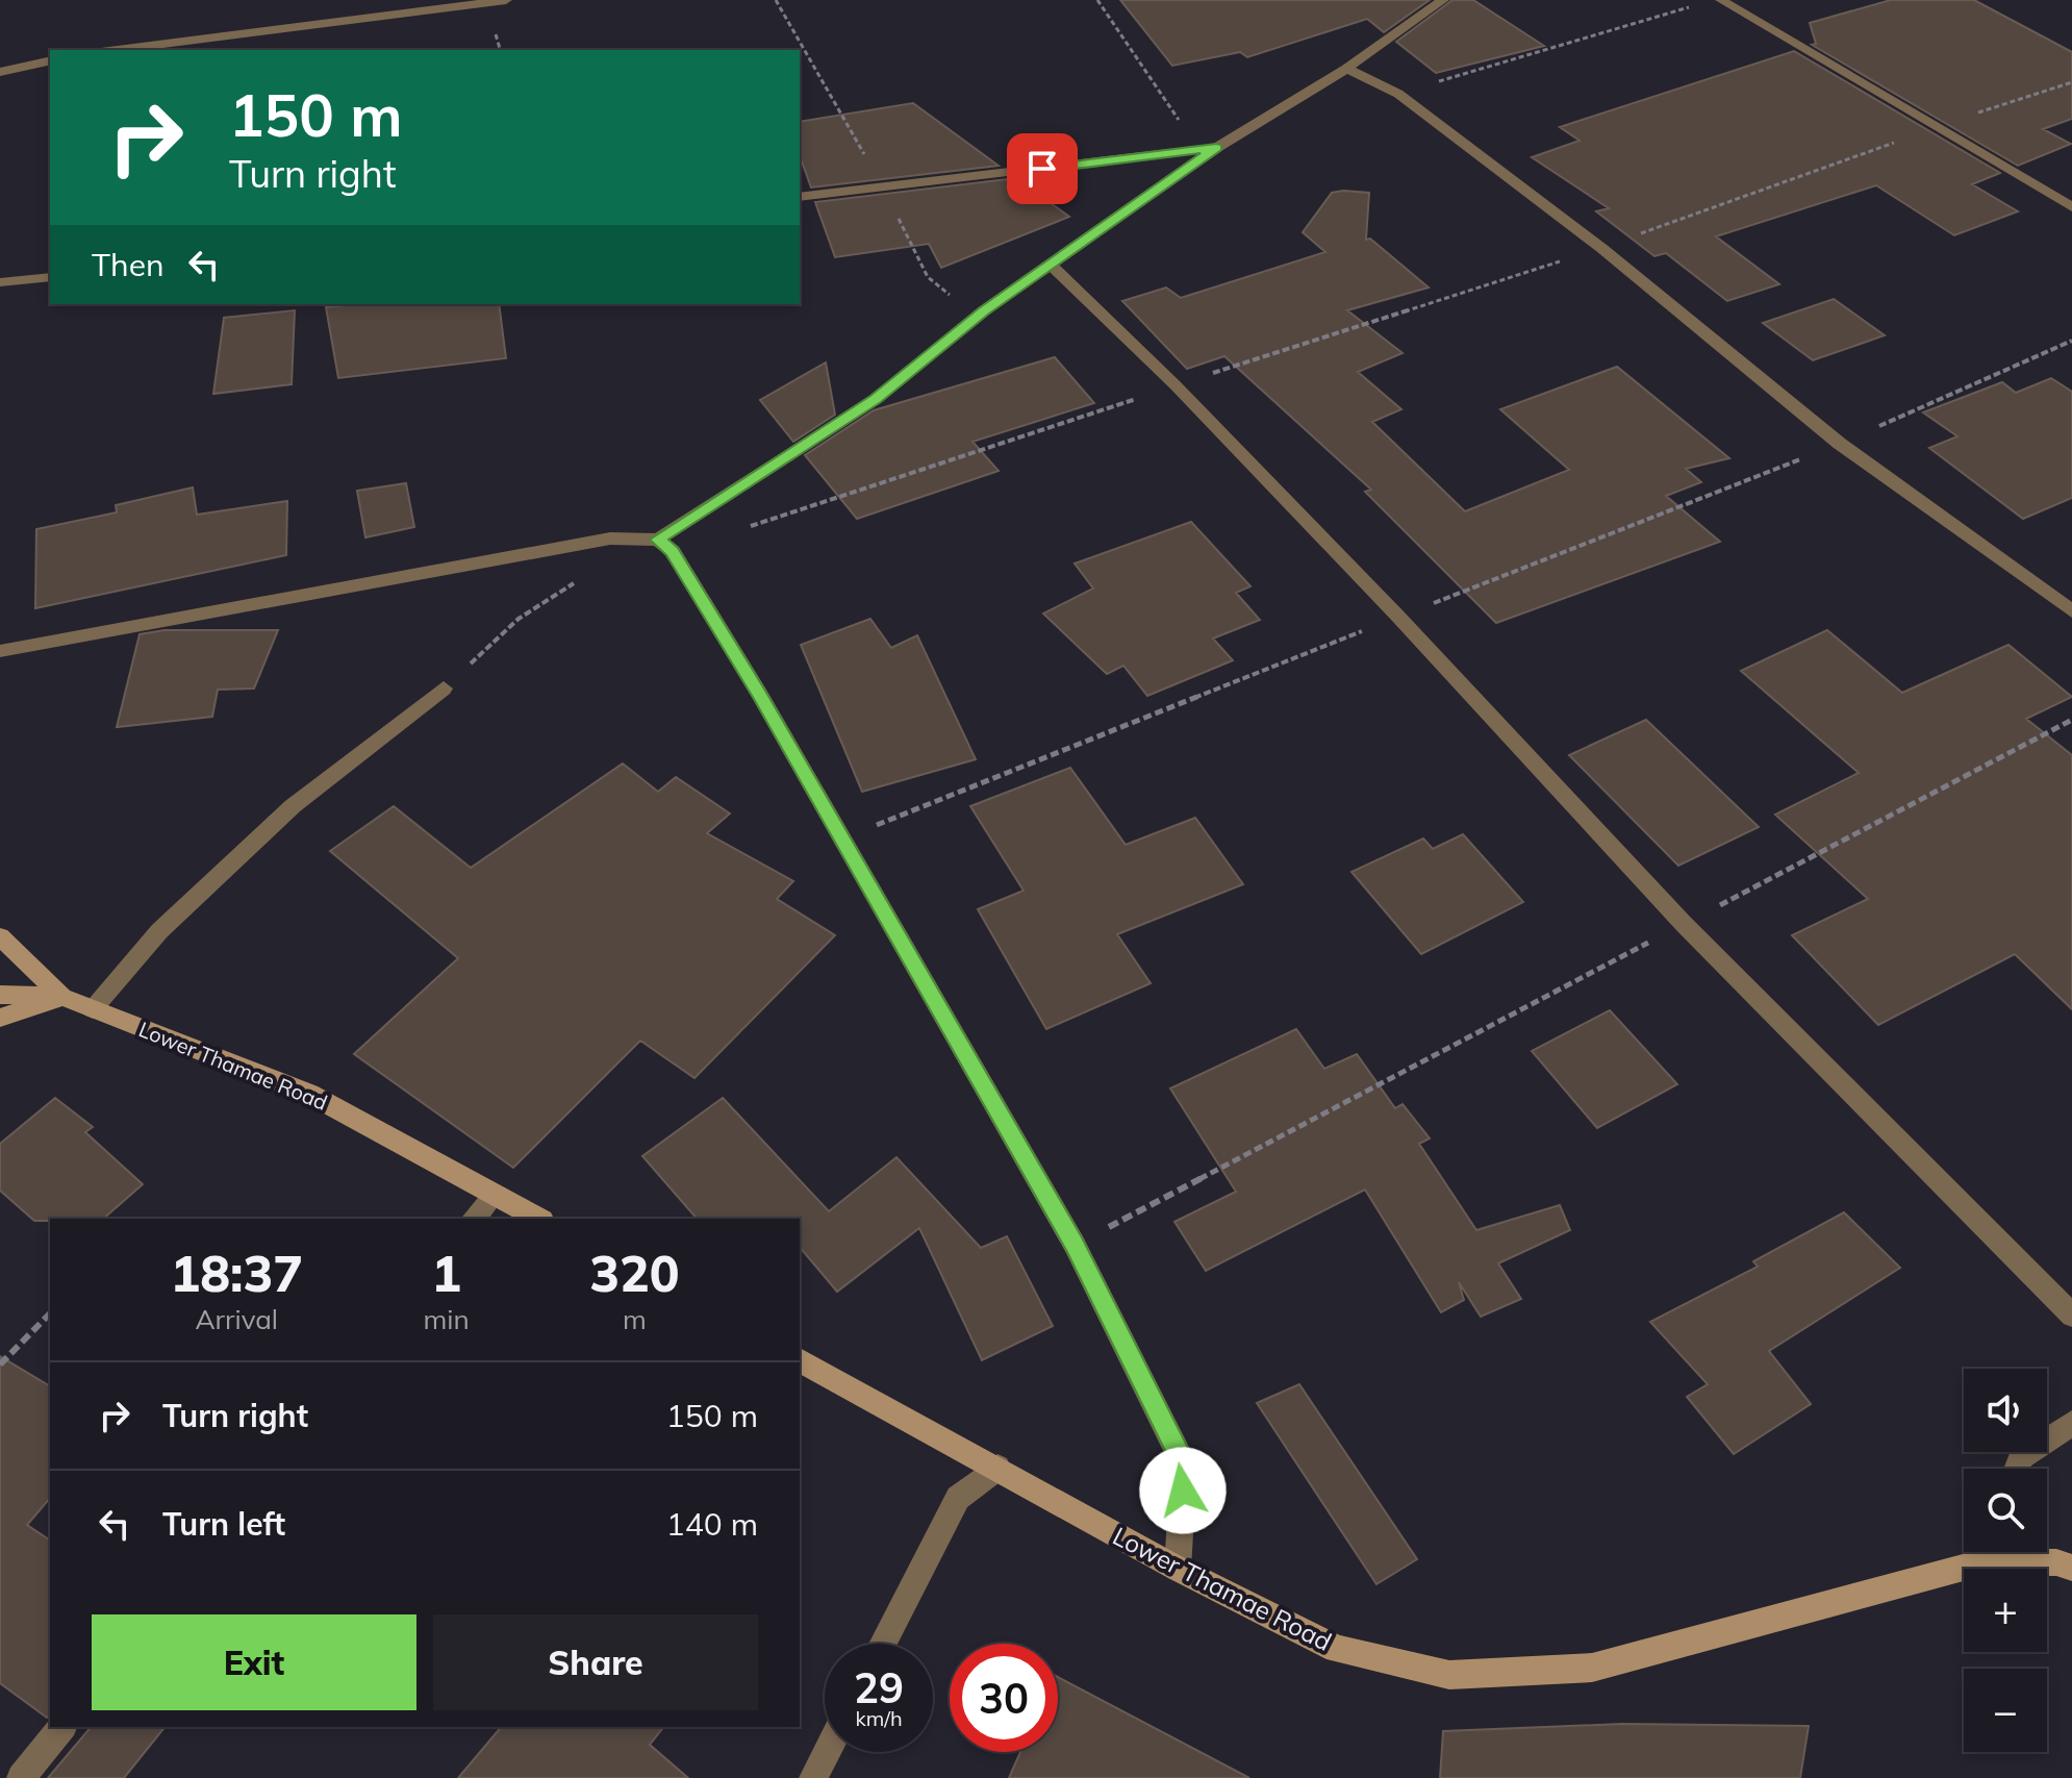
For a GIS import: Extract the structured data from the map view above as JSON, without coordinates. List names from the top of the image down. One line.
{"streets":{"street":["Lower Thamae Road"]},"page":{"turn":["150 m","Turn right"],"then":"Then","eta":["18:37","Arrival","1","min","320","m"],"list":[{"name":"Turn right","value":"150 m"},{"name":"Turn left","value":"140 m"}],"map_buttons":["+","−"],"buttons":["Exit","Share"],"speed":"29 km/h","limit":"30"}}
